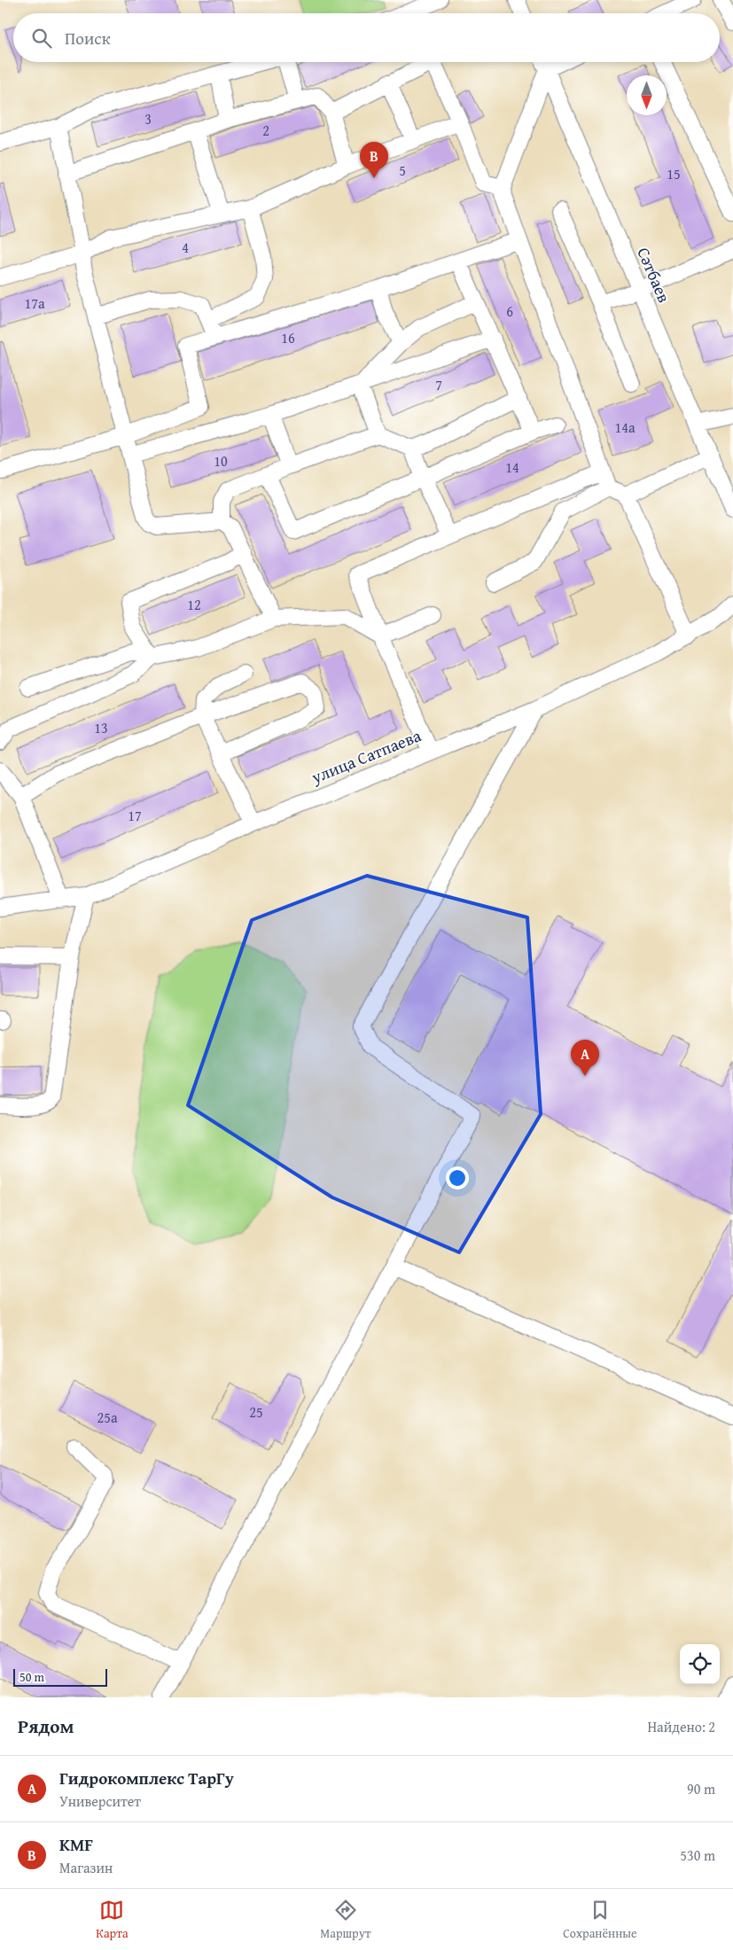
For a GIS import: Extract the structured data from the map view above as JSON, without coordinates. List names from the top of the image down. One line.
{"streets":{"street":["Сәтбаев","улица Сатпаева"]},"house_numbers":["3","2","5","15","4","17а","6","16","7","14а","10","14","12","13","17","25","25а"],"scale_bar":"50 m","north":"bottom","page":{"search":"Поиск","pins":["B","A"],"scale":"50 m","heading":["Рядом","Найдено: 2"],"list":[{"mark":"A","name":"Гидрокомплекс ТарГу","note":"Университет","value":"90 m"},{"mark":"B","name":"KMF","note":"Магазин","value":"530 m"}],"nav":["Карта","Маршрут","Сохранённые"]}}
